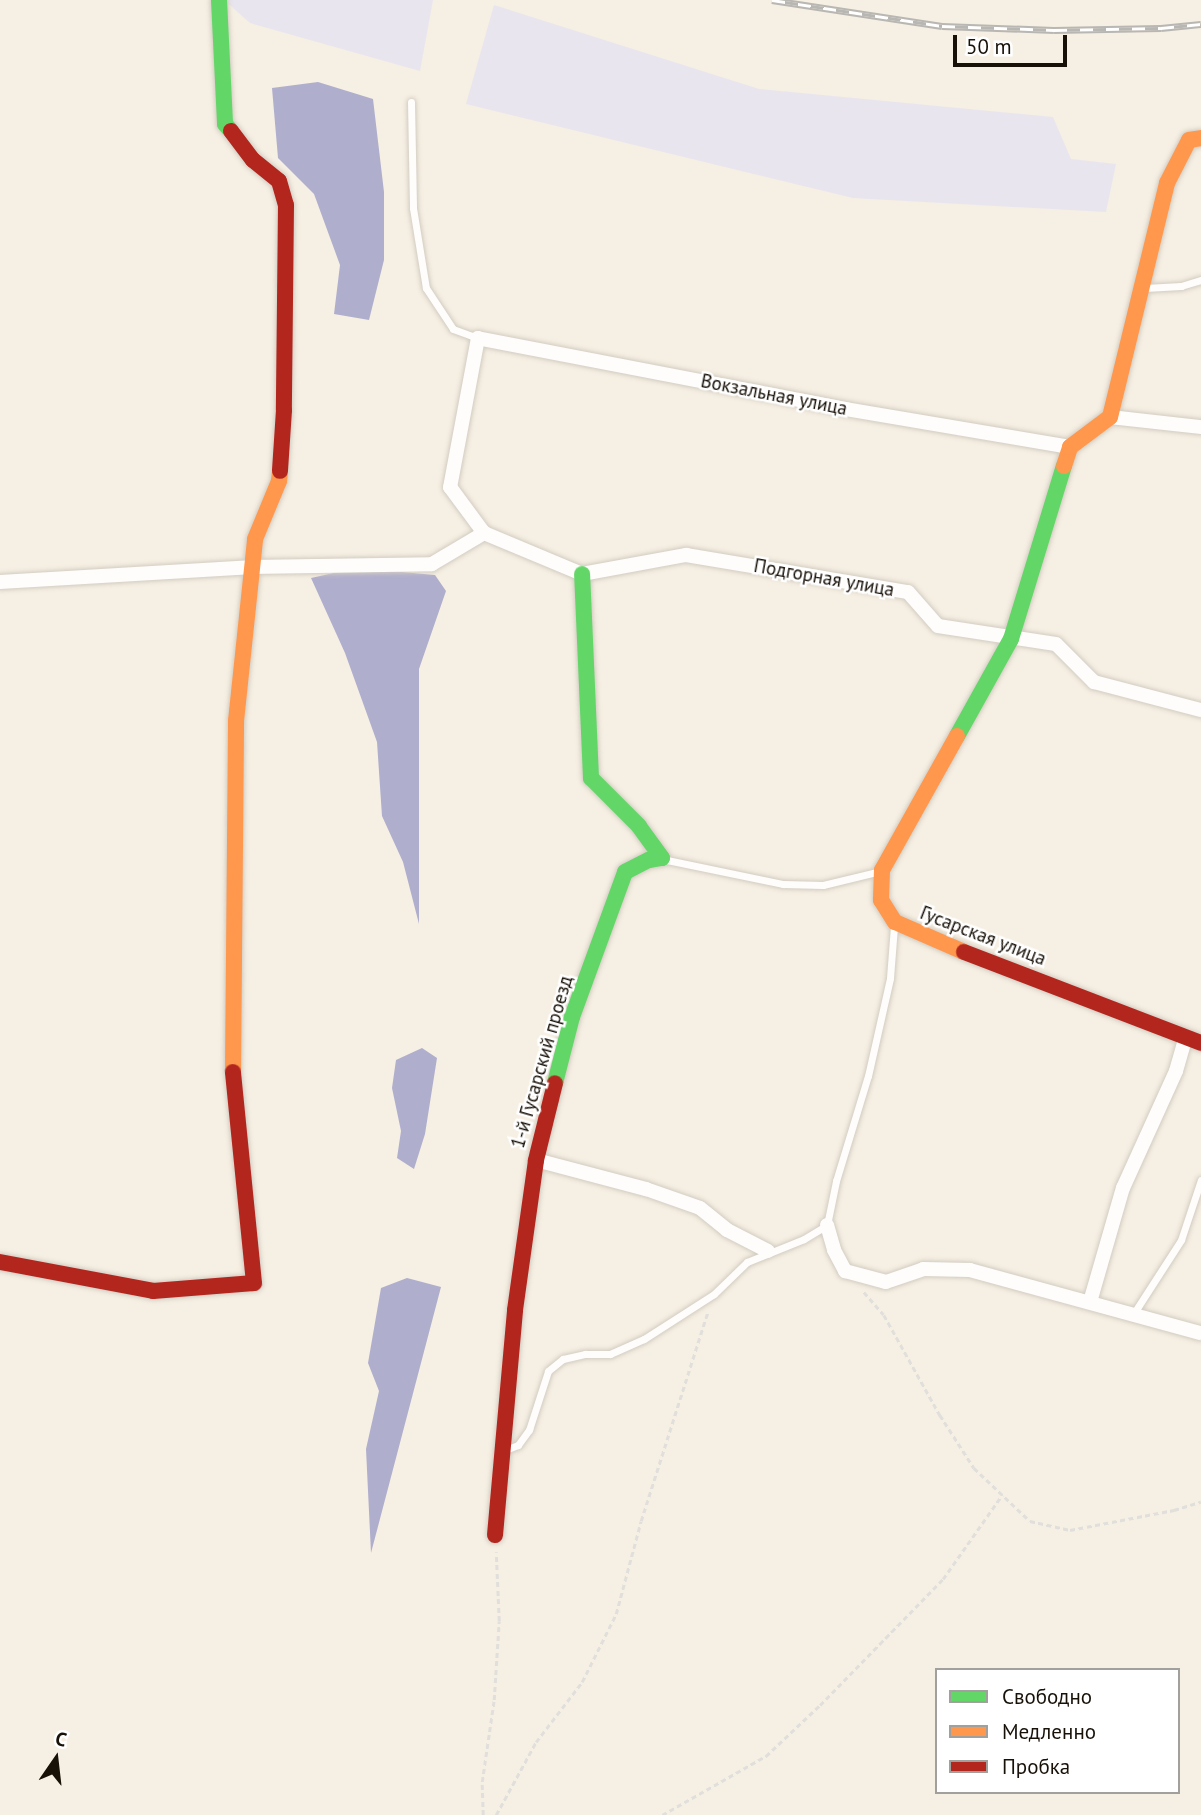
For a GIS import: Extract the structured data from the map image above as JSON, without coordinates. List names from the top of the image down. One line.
{"streets":{"street":["Вокзальная улица","Подгорная улица","Гусарская улица","1-й Гусарский проезд"]},"legend":["Свободно","Медленно","Пробка"],"scale_bar":"50 m","north":"top"}
